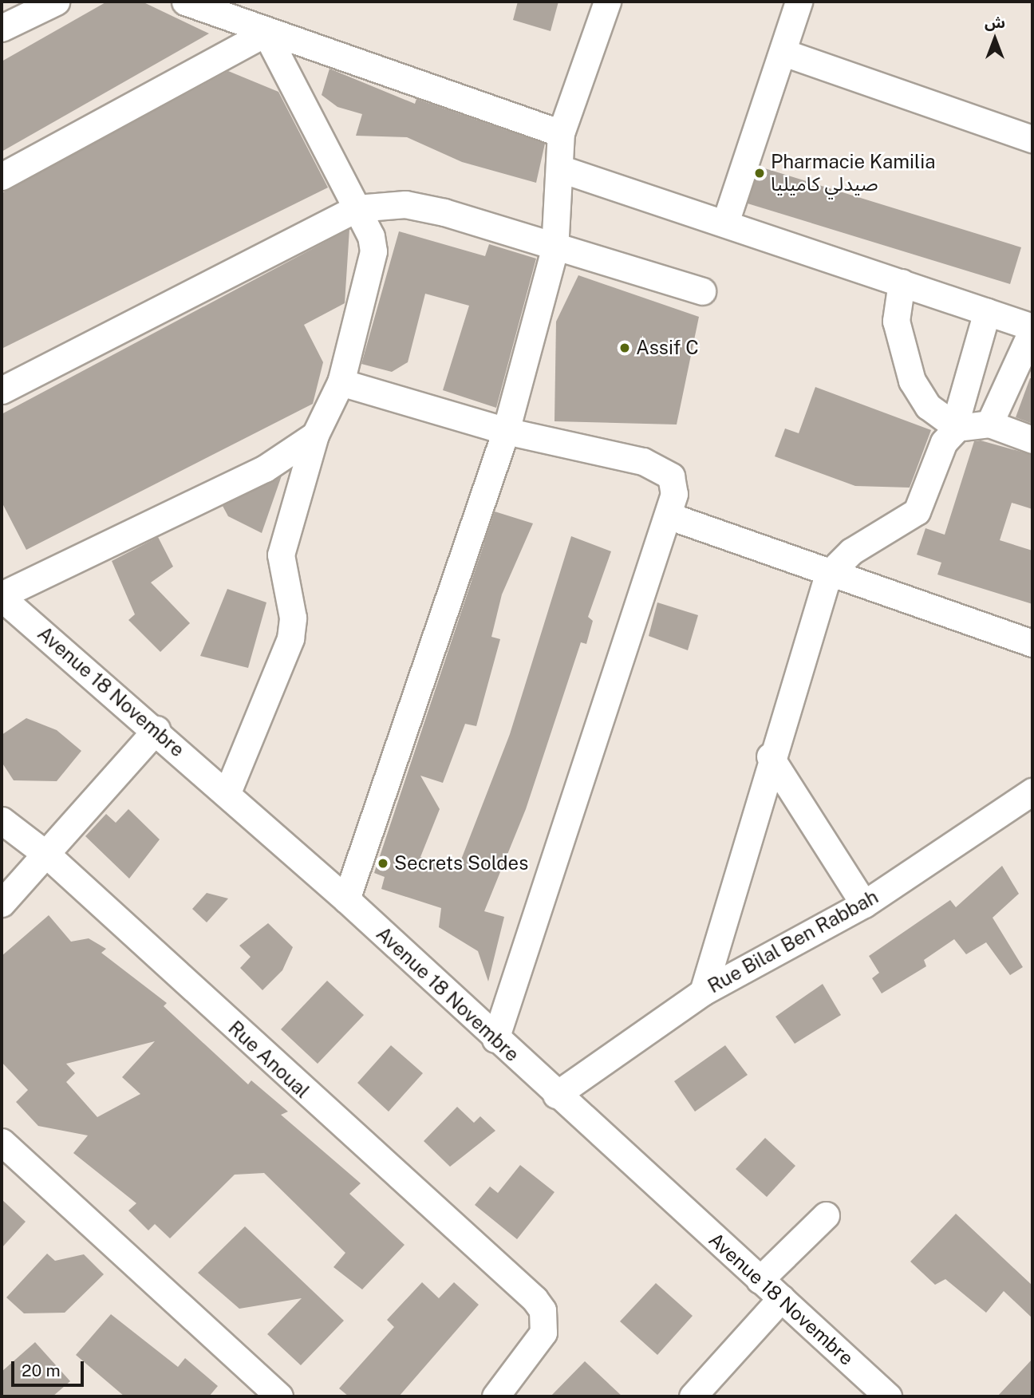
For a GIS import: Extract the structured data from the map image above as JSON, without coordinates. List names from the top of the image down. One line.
{"streets":{"street":["Avenue 18 Novembre","Rue Bilal Ben Rabbah","Rue Anoual"]},"crossings":[["Avenue 18 Novembre","Rue Bilal Ben Rabbah"]],"places":["Pharmacie Kamilia صيدلي كاميليا","Assif C","Secrets Soldes"],"scale_bar":"20 m","north":"top"}
